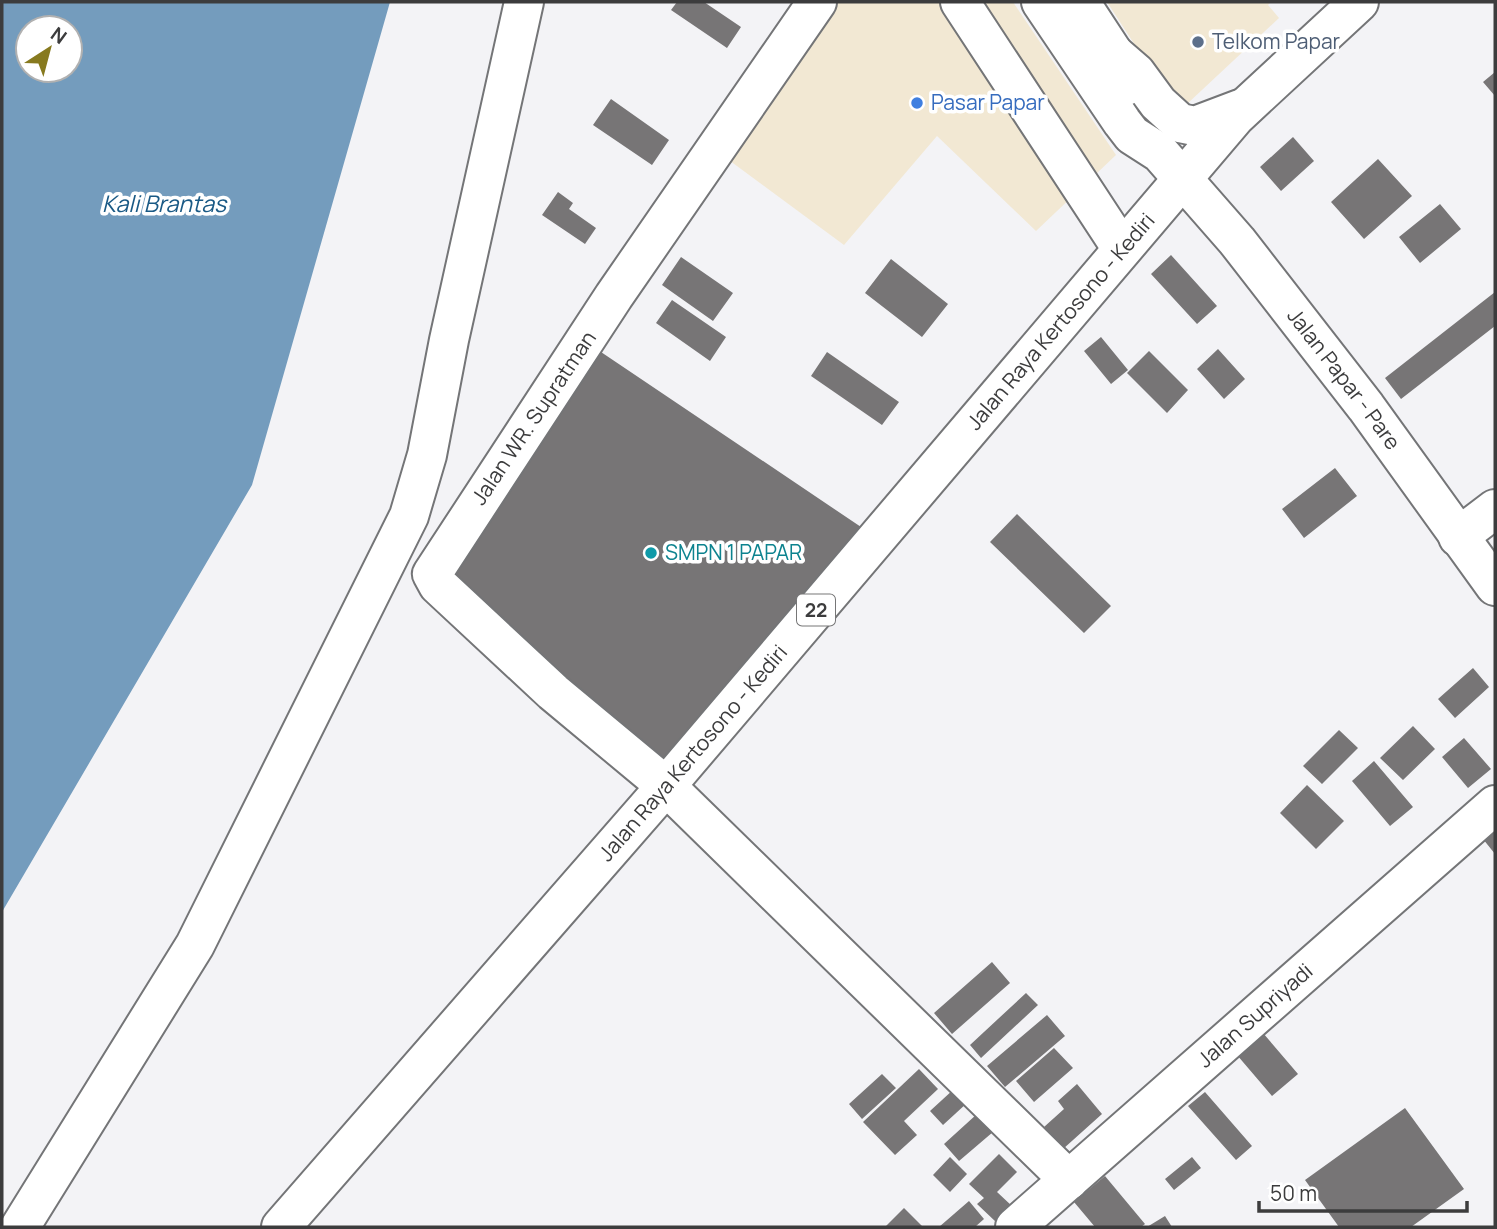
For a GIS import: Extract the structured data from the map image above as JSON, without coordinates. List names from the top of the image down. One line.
{"streets":{"main road":["Jalan Raya Kertosono - Kediri","Jalan Papar - Pare","Jalan WR. Supratman","22","Jalan Supriyadi"]},"crossings":[["Jalan Raya Kertosono - Kediri","Jalan Papar - Pare"],["Jalan Raya Kertosono - Kediri","Jalan WR. Supratman"]],"water":["Kali Brantas"],"places":["Telkom Papar","Pasar Papar","SMPN 1 PAPAR"],"scale_bar":"50 m","north":"top right"}
